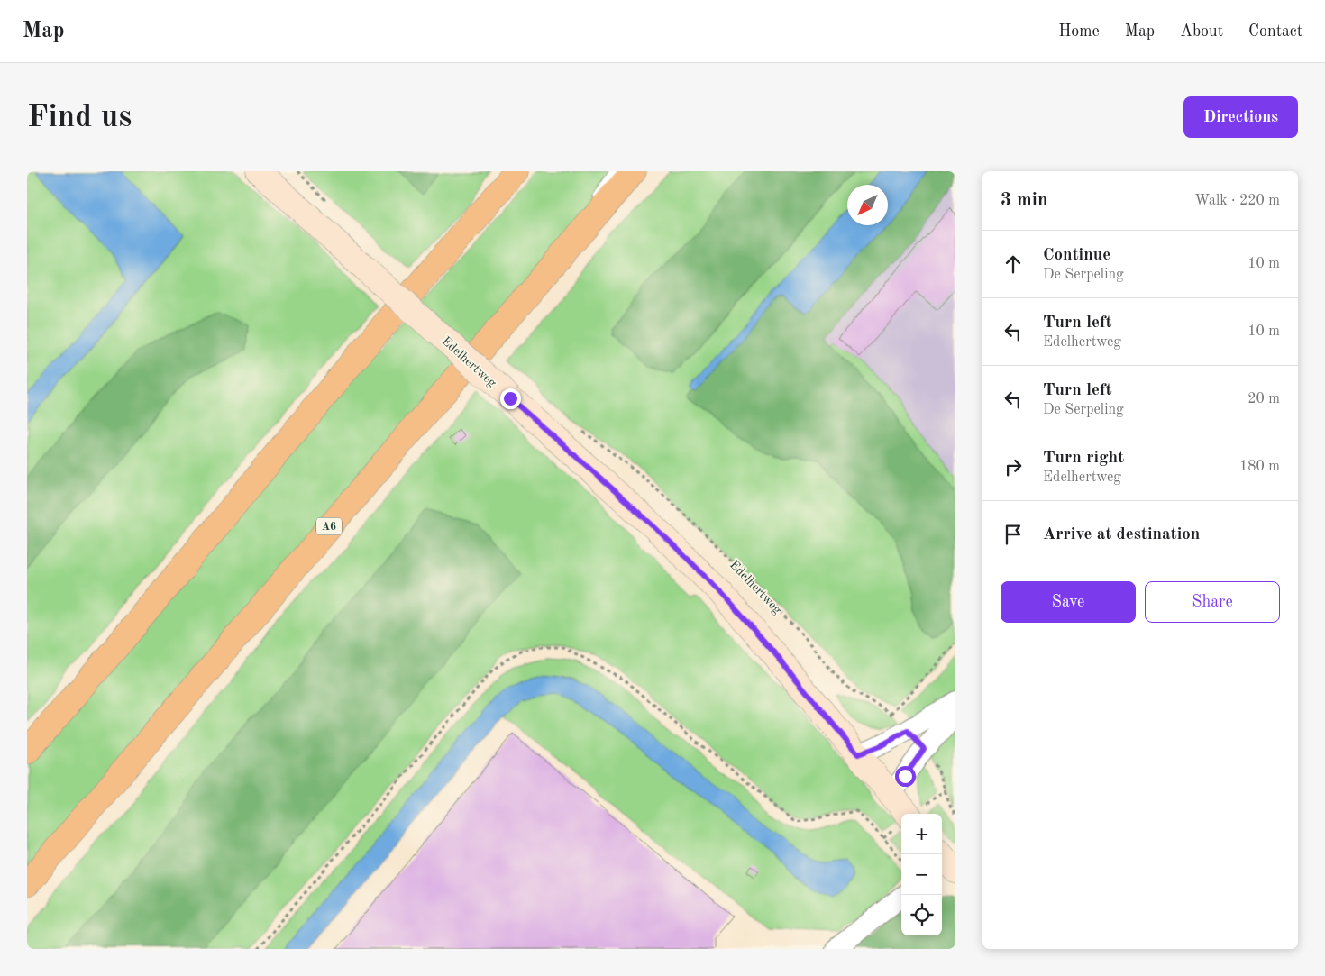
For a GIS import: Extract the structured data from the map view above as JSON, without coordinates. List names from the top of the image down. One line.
{"streets":{"highway":["A6"],"street":["Edelhertweg"]},"north":"bottom left","page":{"header":"Map","nav":["Home","Map","About","Contact"],"buttons":["Directions",["Save","Share"]],"title":"Find us","heading":["3 min","Walk · 220 m"],"list":[["Continue","De Serpeling","10 m"],["Turn left","Edelhertweg","10 m"],["Turn left","De Serpeling","20 m"],["Turn right","Edelhertweg","180 m"],"Arrive at destination"],"map_buttons":["+","−"]}}
